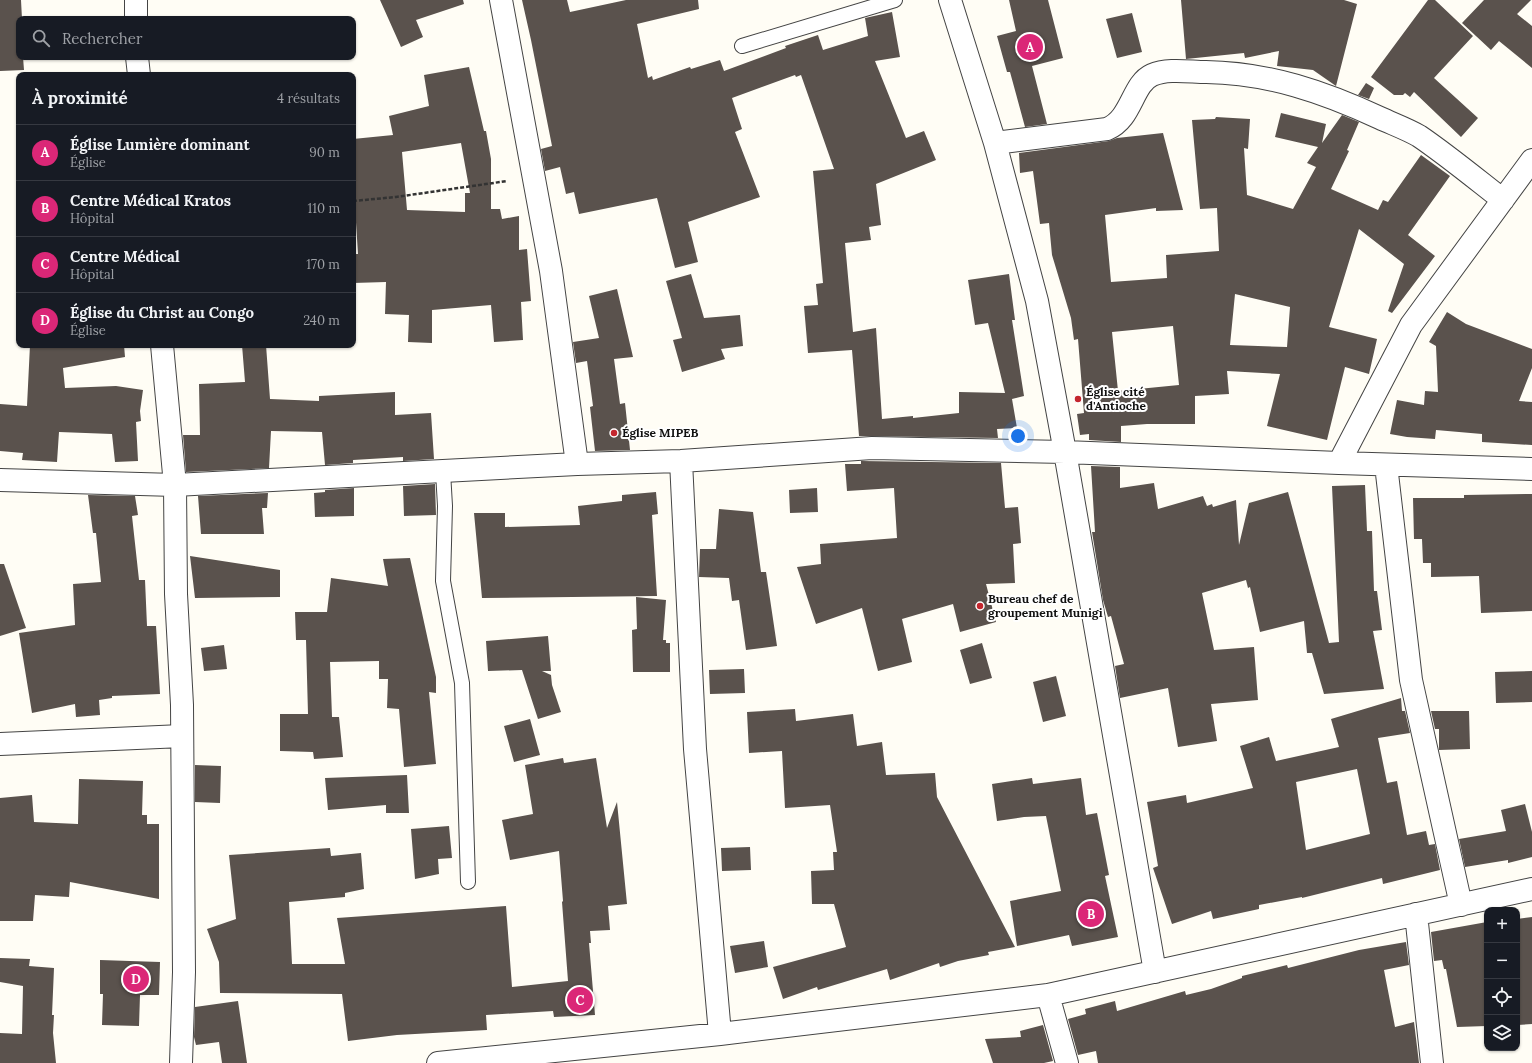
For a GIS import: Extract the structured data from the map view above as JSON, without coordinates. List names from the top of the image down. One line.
{"places":["Église cité d'Antioche","Église MIPEB","Bureau chef de groupement Munigi"],"page":{"search":"Rechercher","pins":["A","B","D","C"],"heading":["À proximité","4 résultats"],"list":[{"mark":"A","name":"Église Lumière dominant","note":"Église","value":"90 m"},{"mark":"B","name":"Centre Médical Kratos","note":"Hôpital","value":"110 m"},{"mark":"C","name":"Centre Médical","note":"Hôpital","value":"170 m"},{"mark":"D","name":"Église du Christ au Congo","note":"Église","value":"240 m"}],"map_buttons":["+","−"]}}
